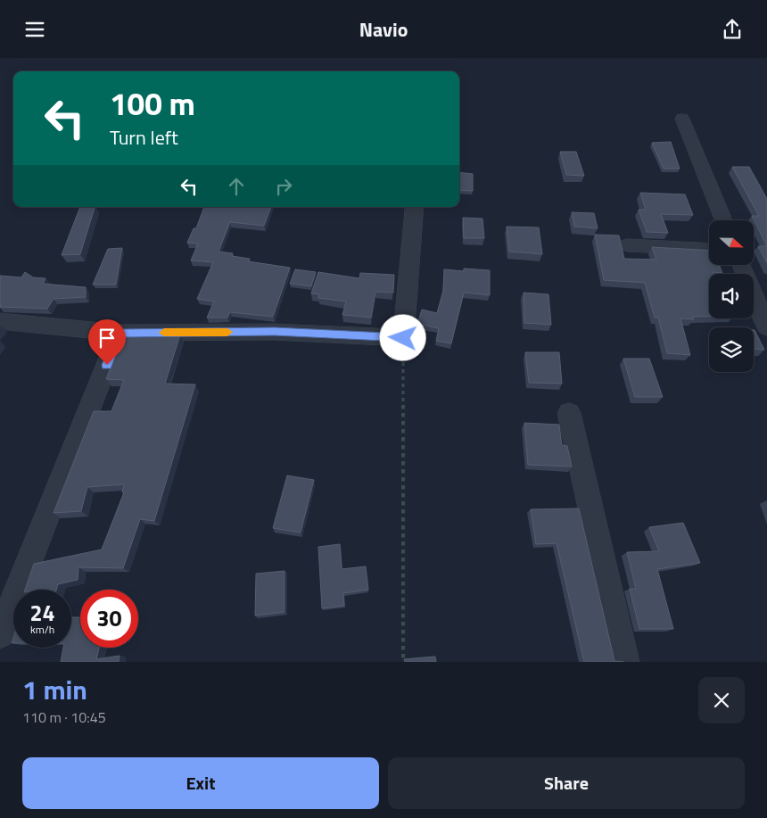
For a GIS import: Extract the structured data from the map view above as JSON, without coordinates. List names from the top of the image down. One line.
{"north":"right","page":{"header":"Navio","turn":["100 m","Turn left"],"speed":"24 km/h","limit":"30","heading":["1 min","110 m · 10:45"],"buttons":["Exit","Share"]}}
